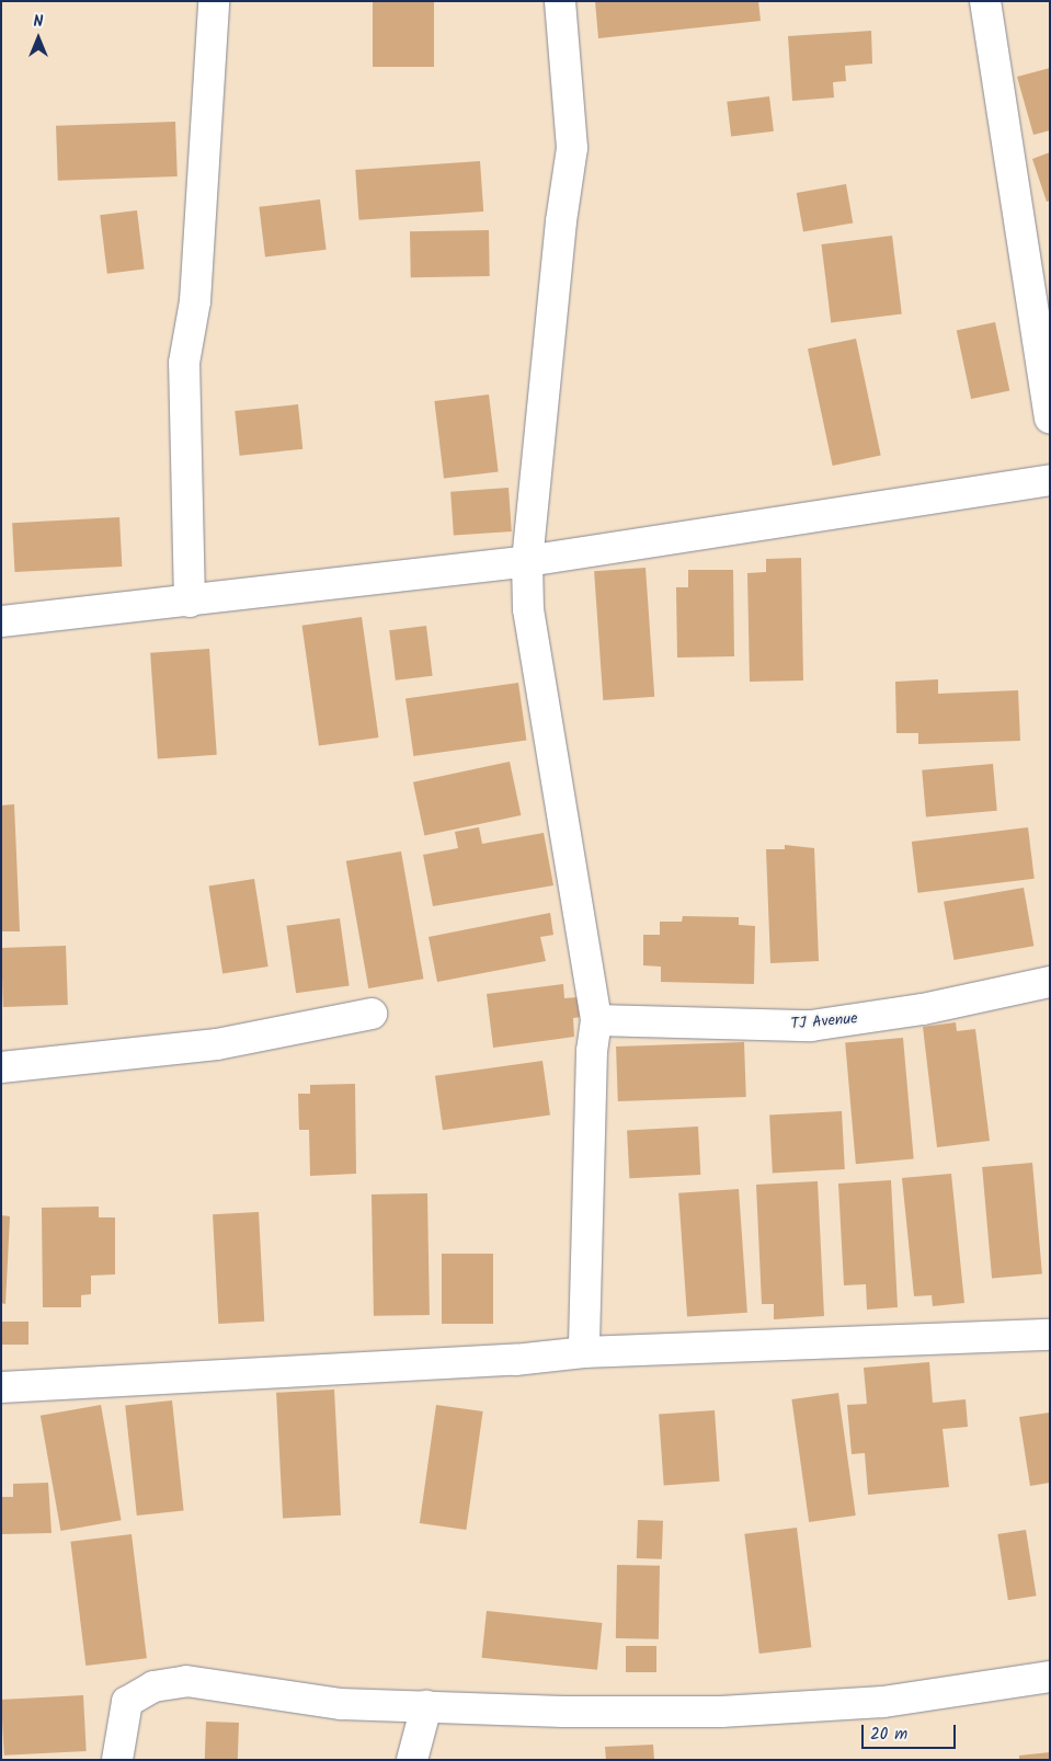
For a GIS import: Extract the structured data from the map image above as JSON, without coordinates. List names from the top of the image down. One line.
{"streets":{"street":["TJ Avenue"]},"scale_bar":"20 m","north":"top"}
